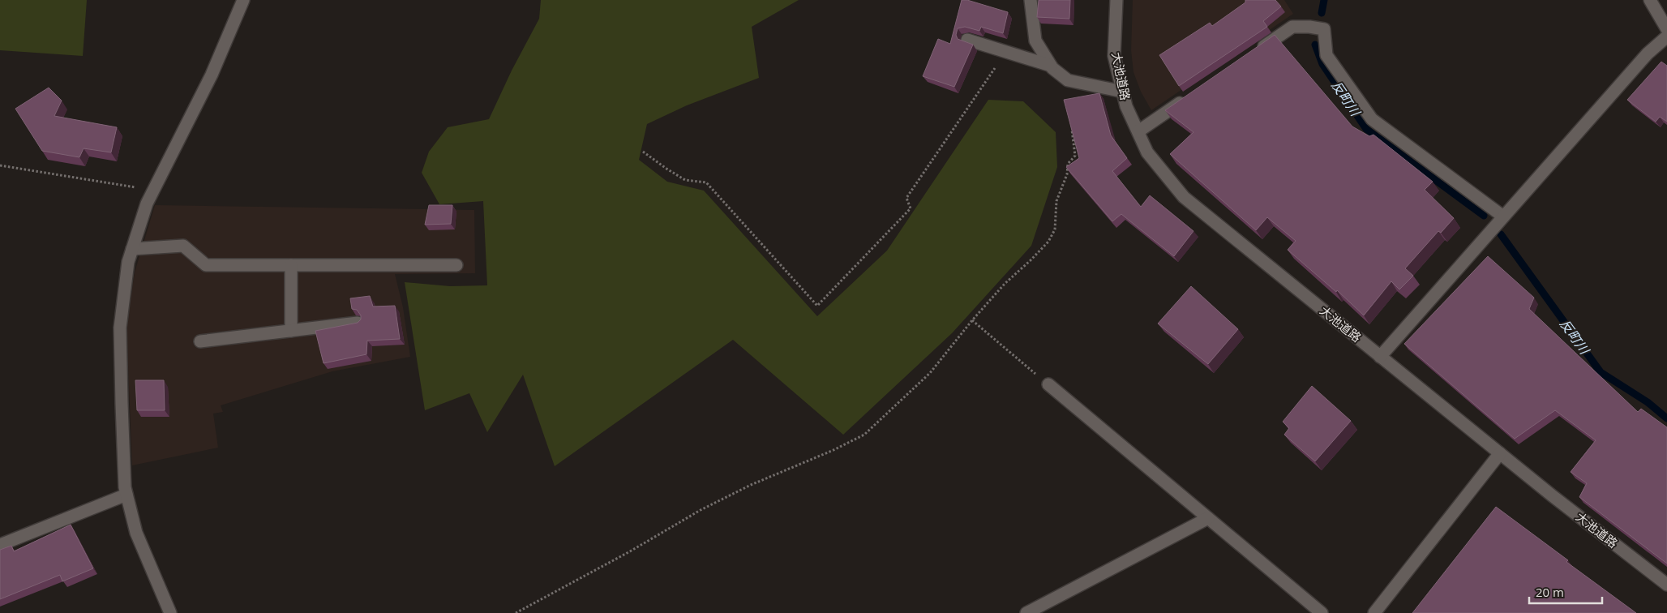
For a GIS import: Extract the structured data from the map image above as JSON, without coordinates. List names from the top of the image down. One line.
{"streets":{"street":["大池道路"]},"water":["反町川"],"scale_bar":"20 m"}
